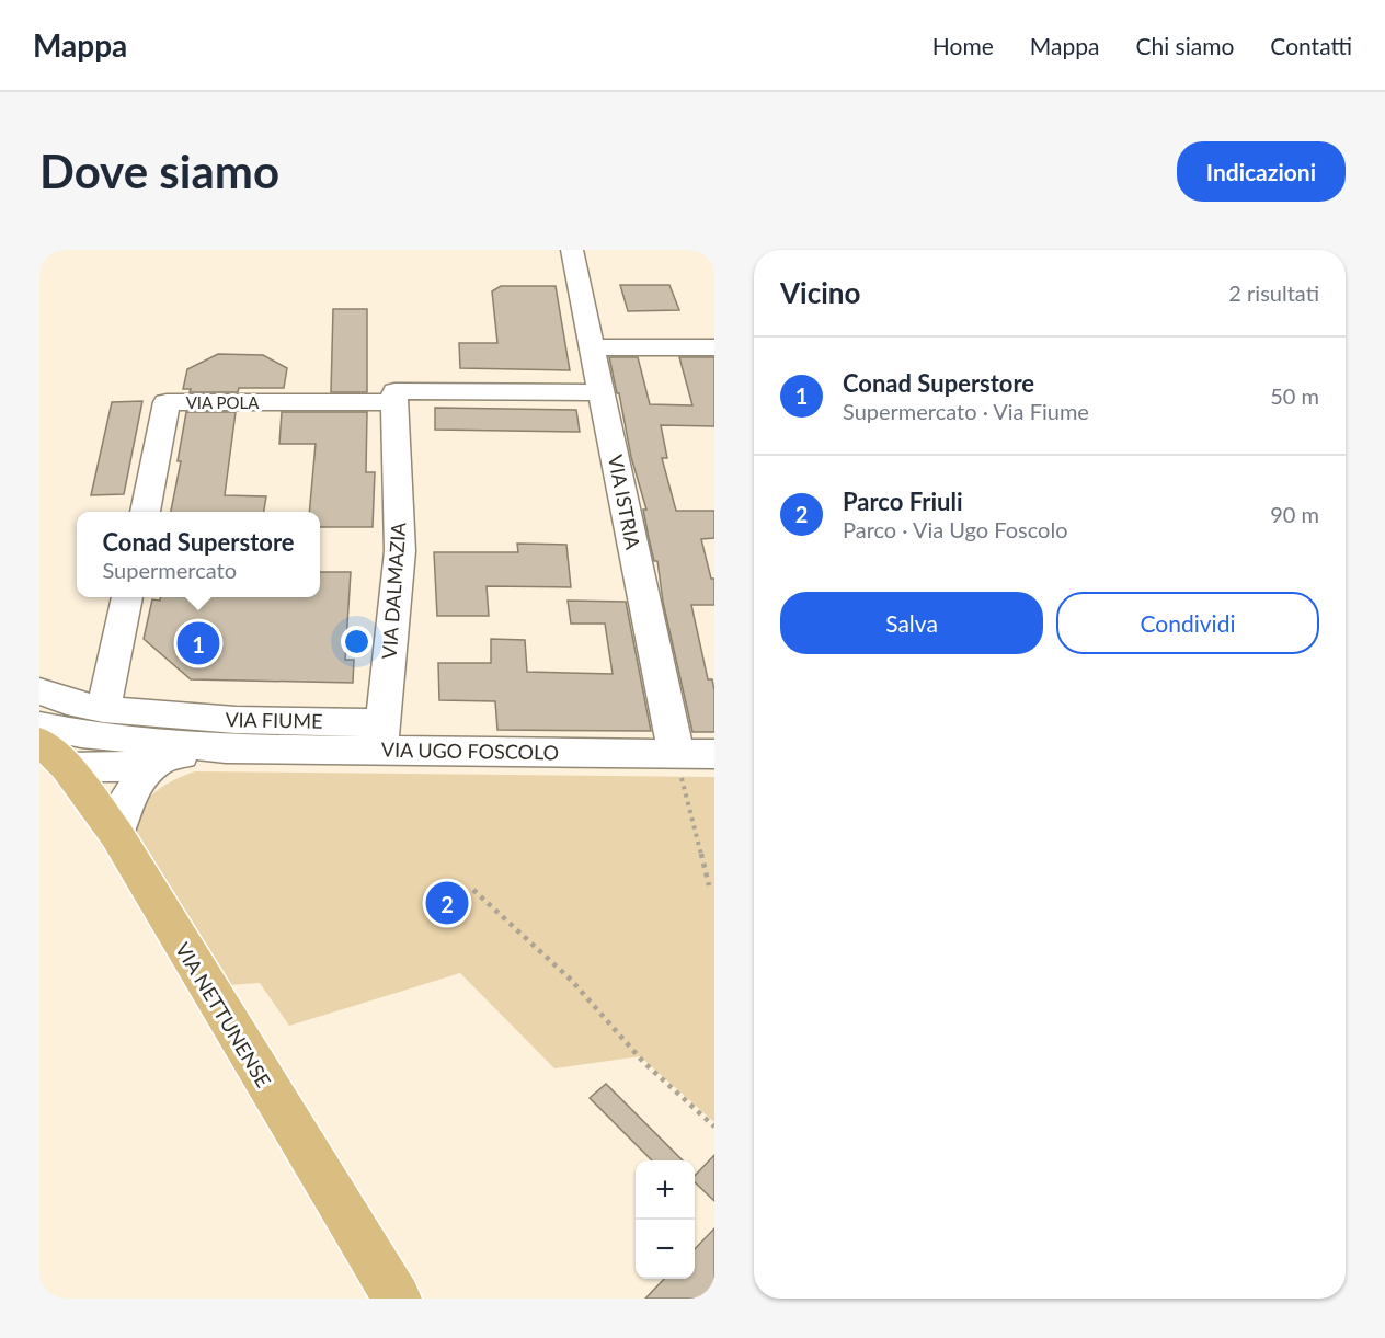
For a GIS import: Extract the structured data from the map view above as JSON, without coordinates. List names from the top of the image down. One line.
{"streets":{"main road":["VIA NETTUNENSE"],"street":["VIA POLA","VIA ISTRIA","VIA DALMAZIA","VIA FIUME","VIA UGO FOSCOLO"]},"crossings":[["VIA POLA","VIA ISTRIA"],["VIA POLA","VIA DALMAZIA"],["VIA ISTRIA","VIA UGO FOSCOLO"],["VIA DALMAZIA","VIA FIUME"],["VIA DALMAZIA","VIA UGO FOSCOLO"],["VIA FIUME","VIA UGO FOSCOLO"],["VIA UGO FOSCOLO","VIA NETTUNENSE"]],"page":{"header":"Mappa","nav":["Home","Mappa","Chi siamo","Contatti"],"buttons":["Indicazioni",["Salva","Condividi"]],"title":"Dove siamo","heading":["Vicino","2 risultati"],"list":[{"mark":"1","name":"Conad Superstore","note":"Supermercato · Via Fiume","value":"50 m"},{"mark":"2","name":"Parco Friuli","note":"Parco · Via Ugo Foscolo","value":"90 m"}],"popup":["Conad Superstore","Supermercato"],"pins":["1","2"],"map_buttons":["+","−"]}}
